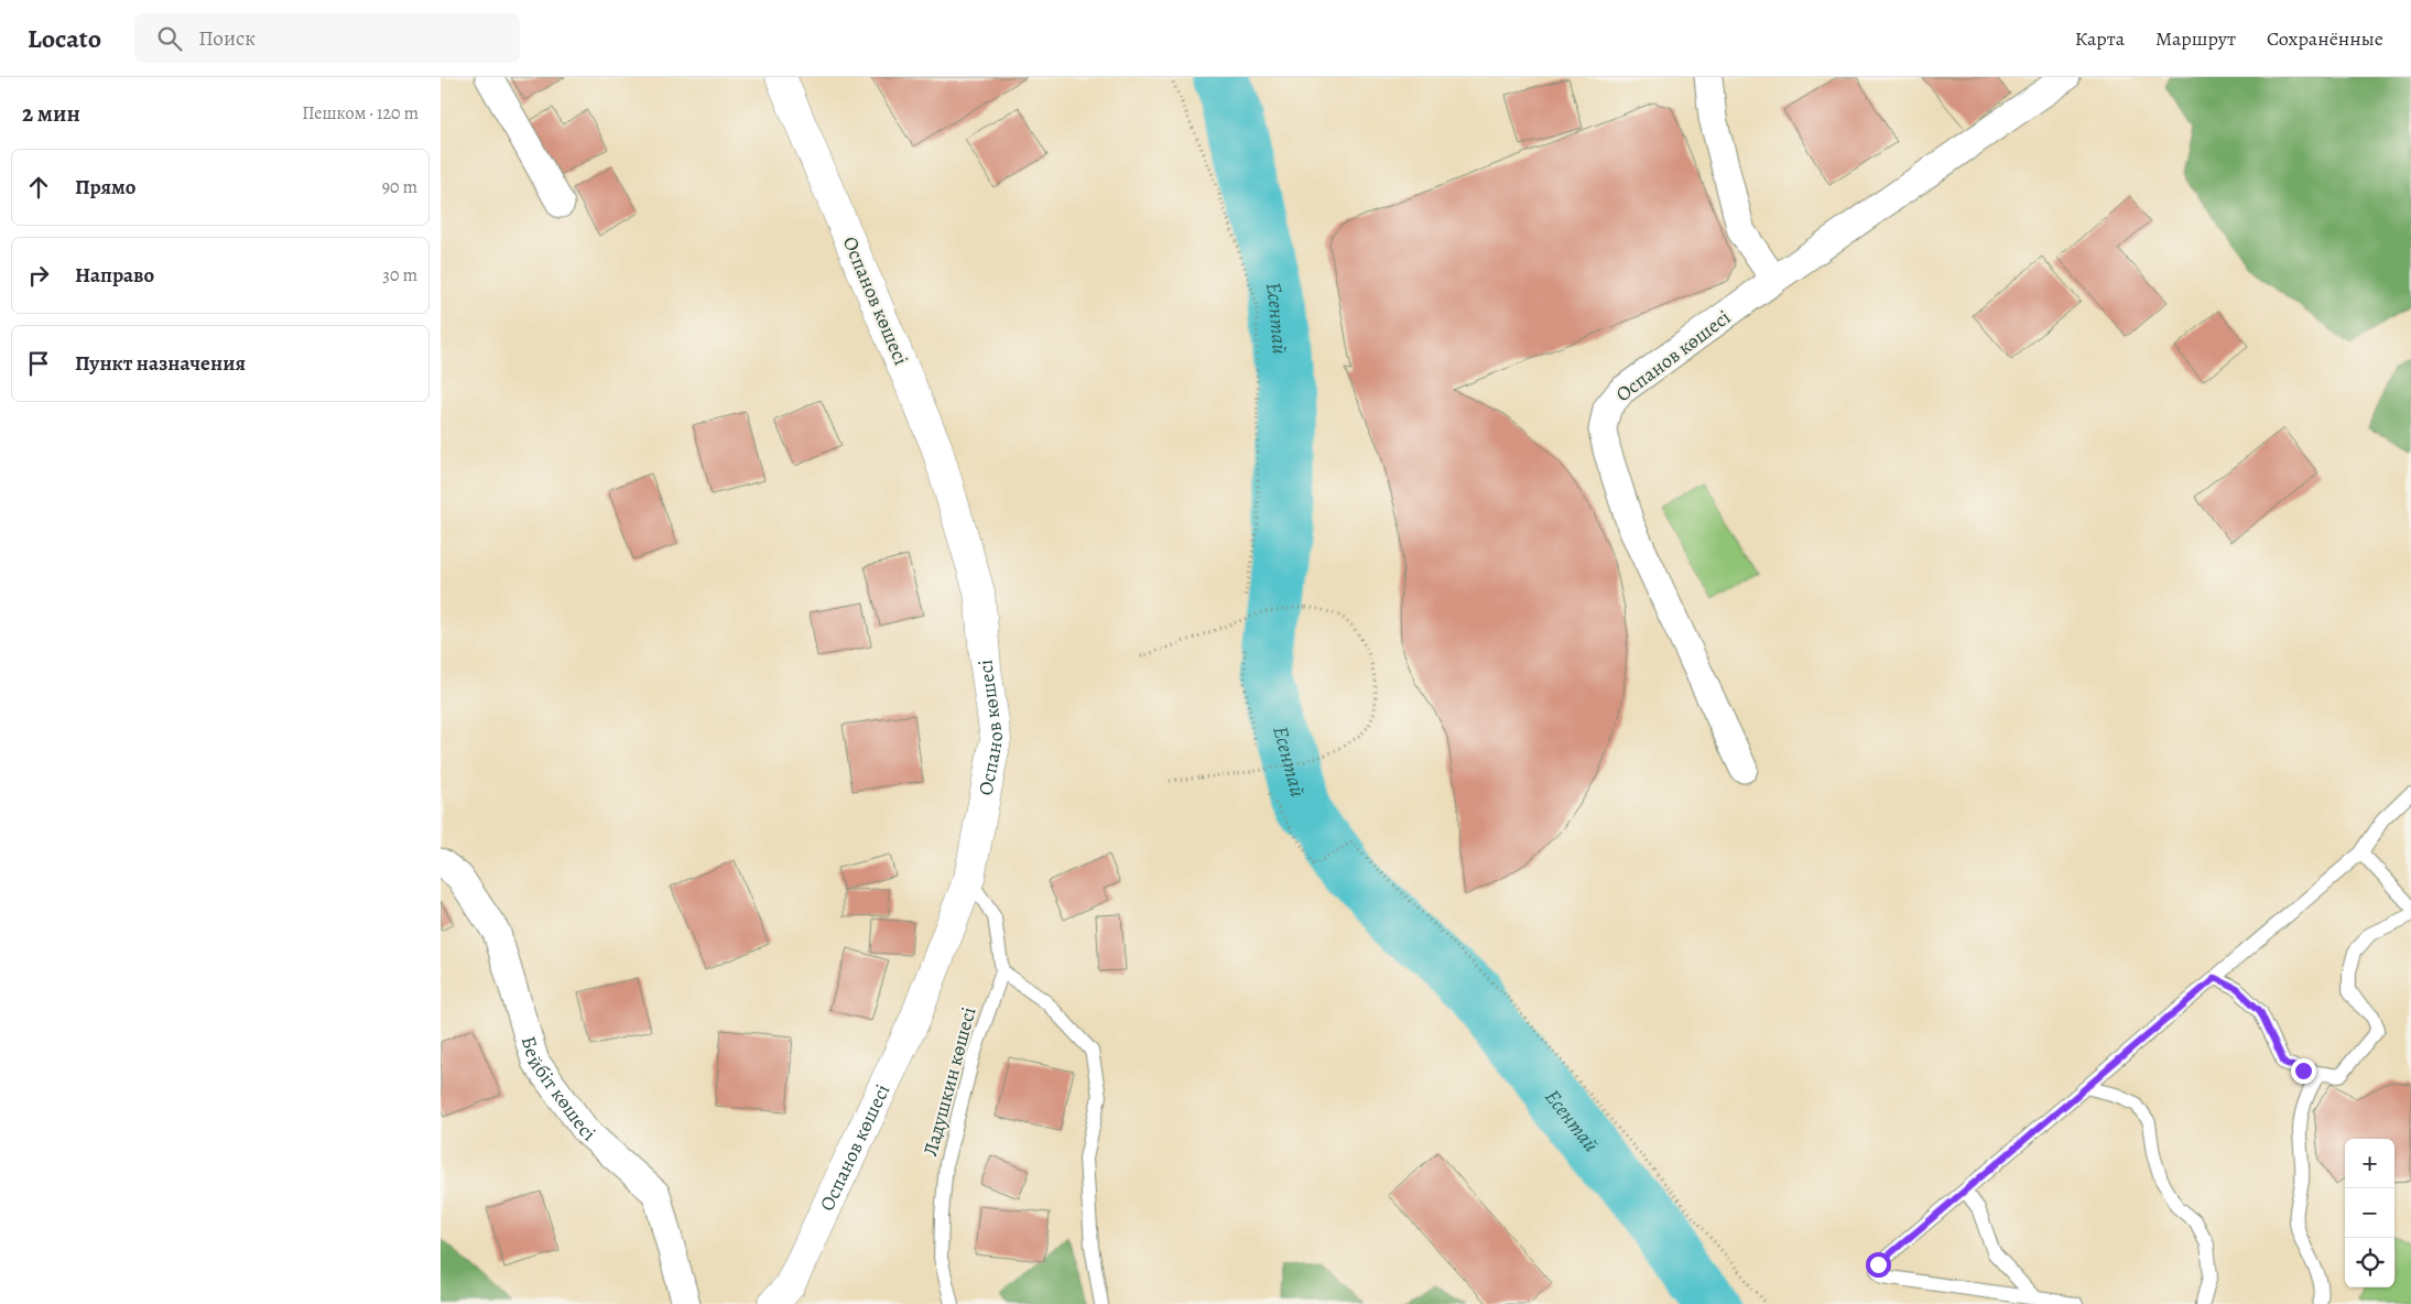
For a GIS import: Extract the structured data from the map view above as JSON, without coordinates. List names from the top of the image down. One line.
{"streets":{"street":["Оспанов көшесі","Бейбіт көшесі"],"lane":["Ладушкин көшесі"]},"crossings":[["Оспанов көшесі","Ладушкин көшесі"]],"water":["Есентай"],"page":{"header":"Locato","search":"Поиск","nav":["Карта","Маршрут","Сохранённые"],"heading":["2 мин","Пешком · 120 m"],"list":[["Прямо","90 m"],["Направо","30 m"],"Пункт назначения"],"map_buttons":["+","−"]}}
